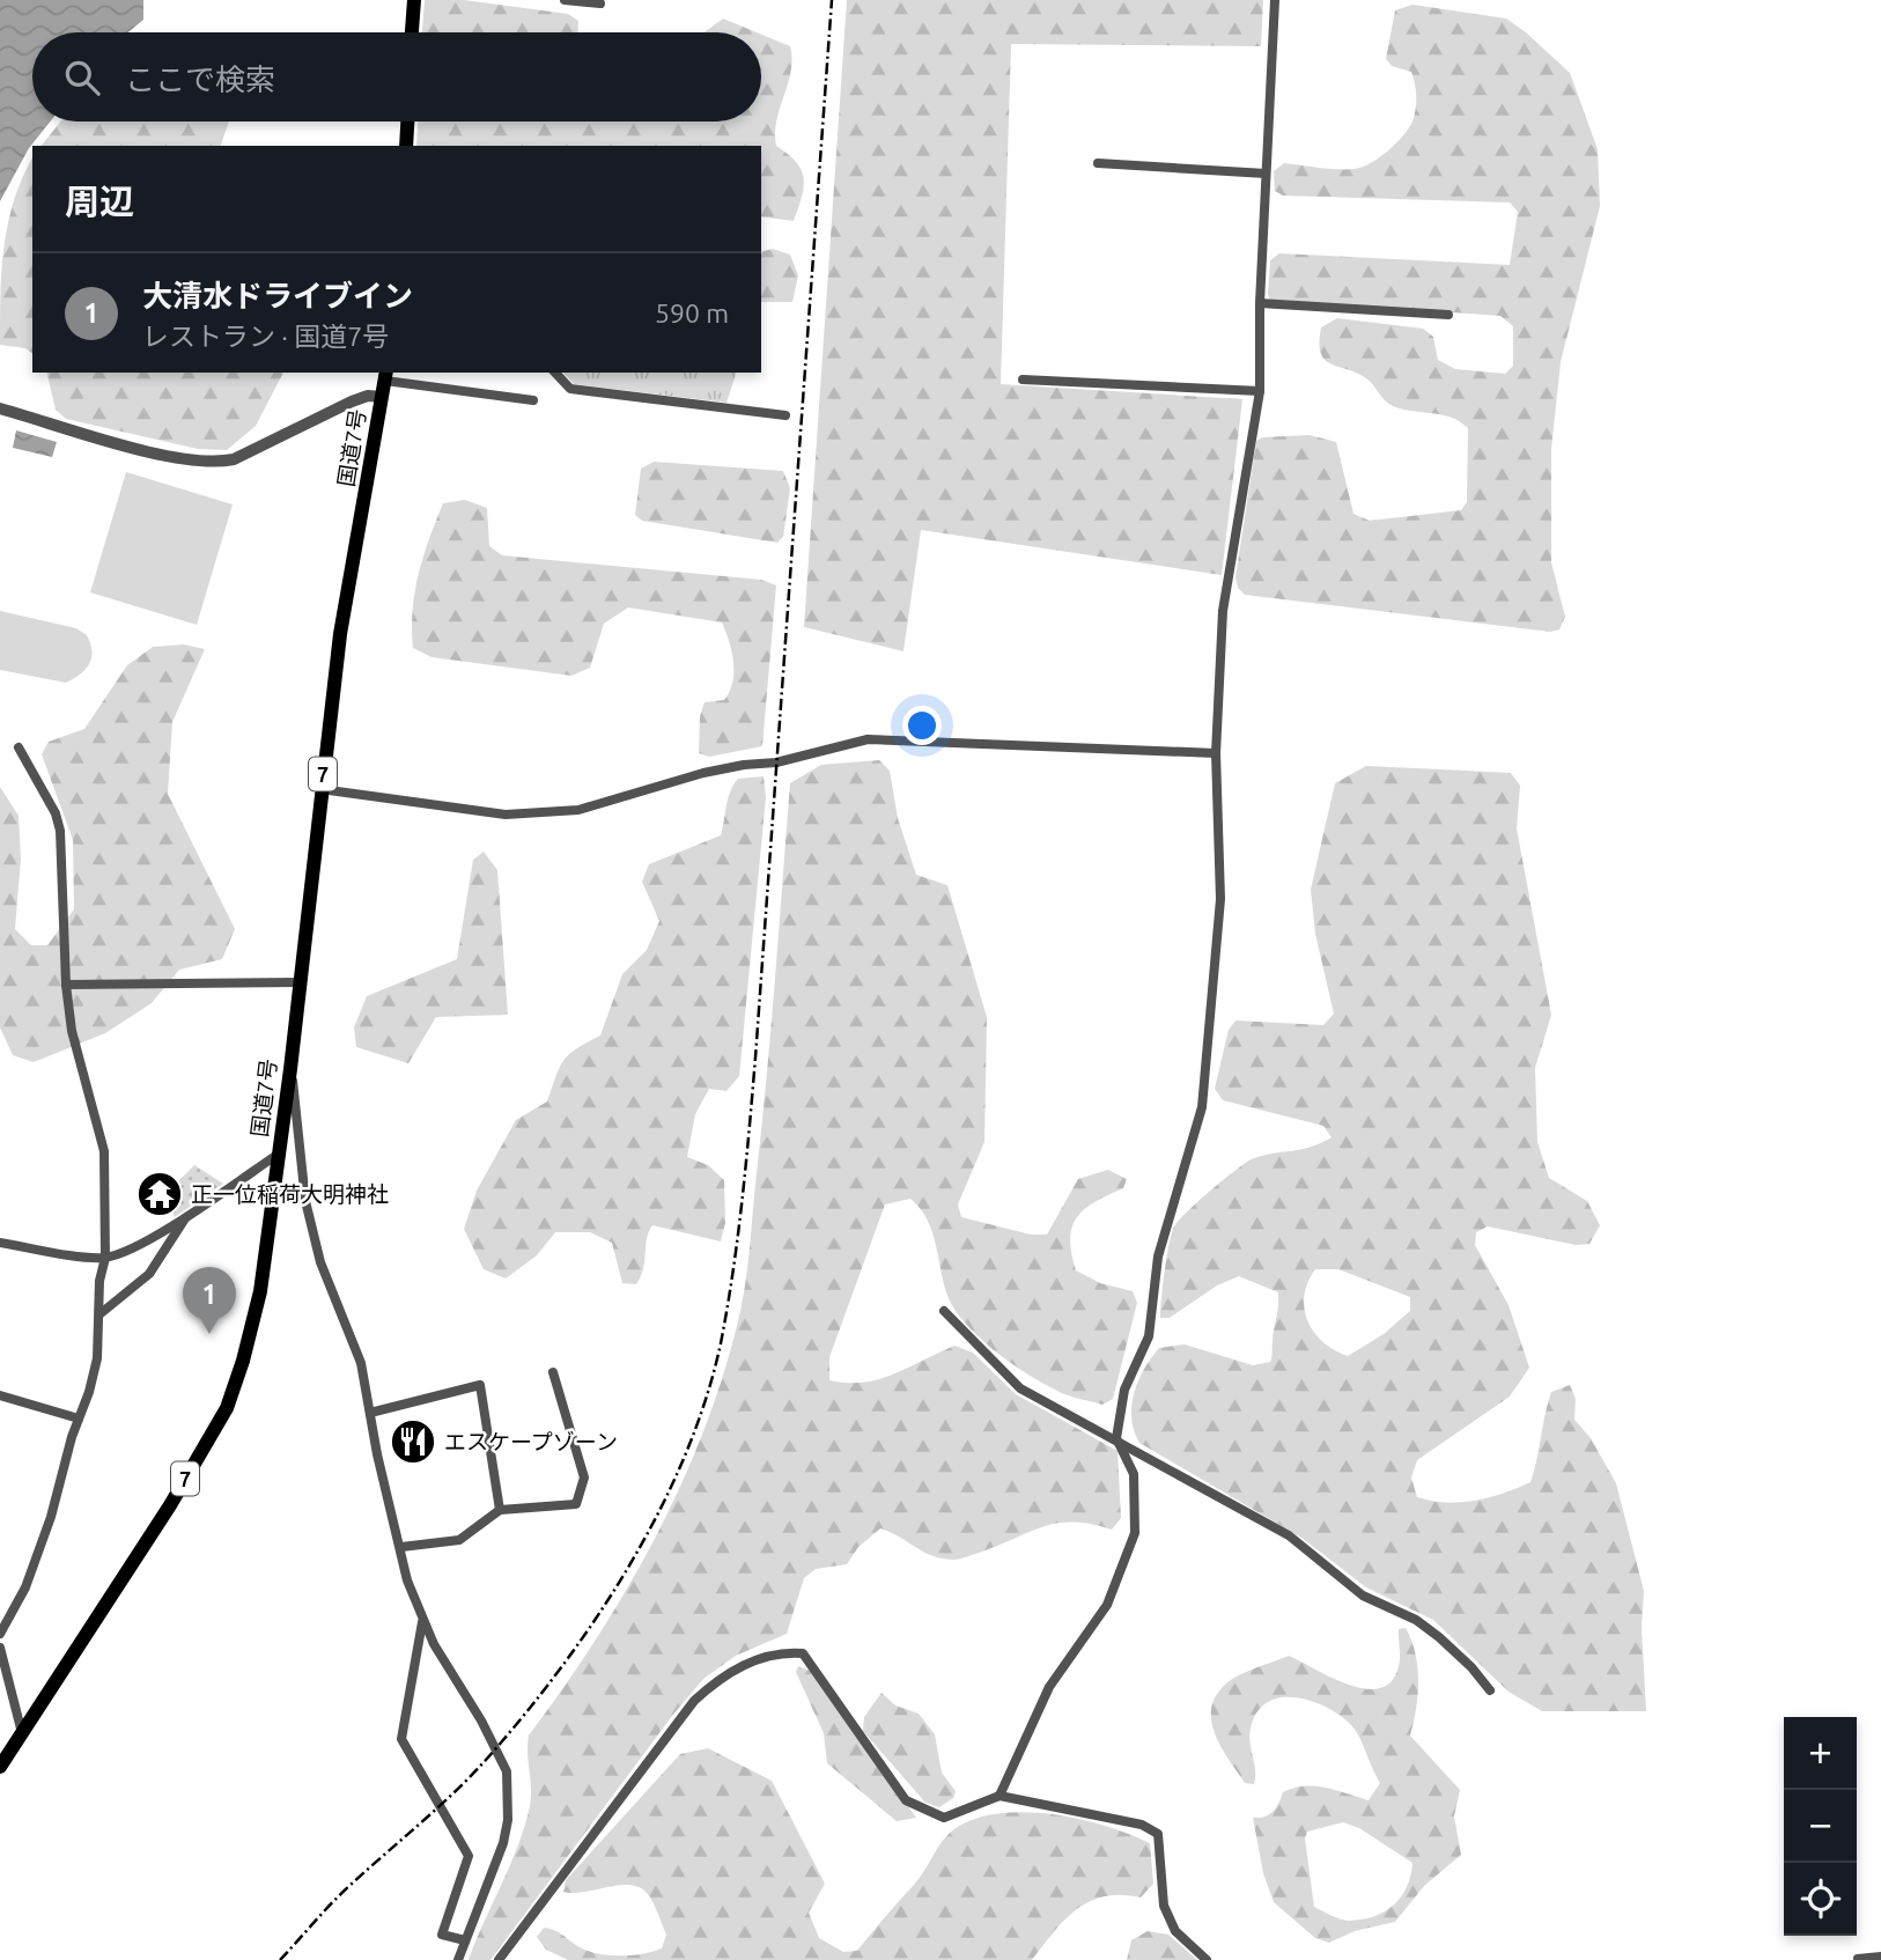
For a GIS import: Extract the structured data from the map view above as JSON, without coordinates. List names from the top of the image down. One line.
{"streets":{"highway":["国道7号","7"]},"places":{"temple":["正一位稲荷大明神社"],"restaurant":["エスケープゾーン"]},"page":{"search":"ここで検索","heading":"周辺","list":[{"mark":"1","name":"大清水ドライブイン","note":"レストラン · 国道7号","value":"590 m"}],"pins":"1","map_buttons":["+","−"]}}
